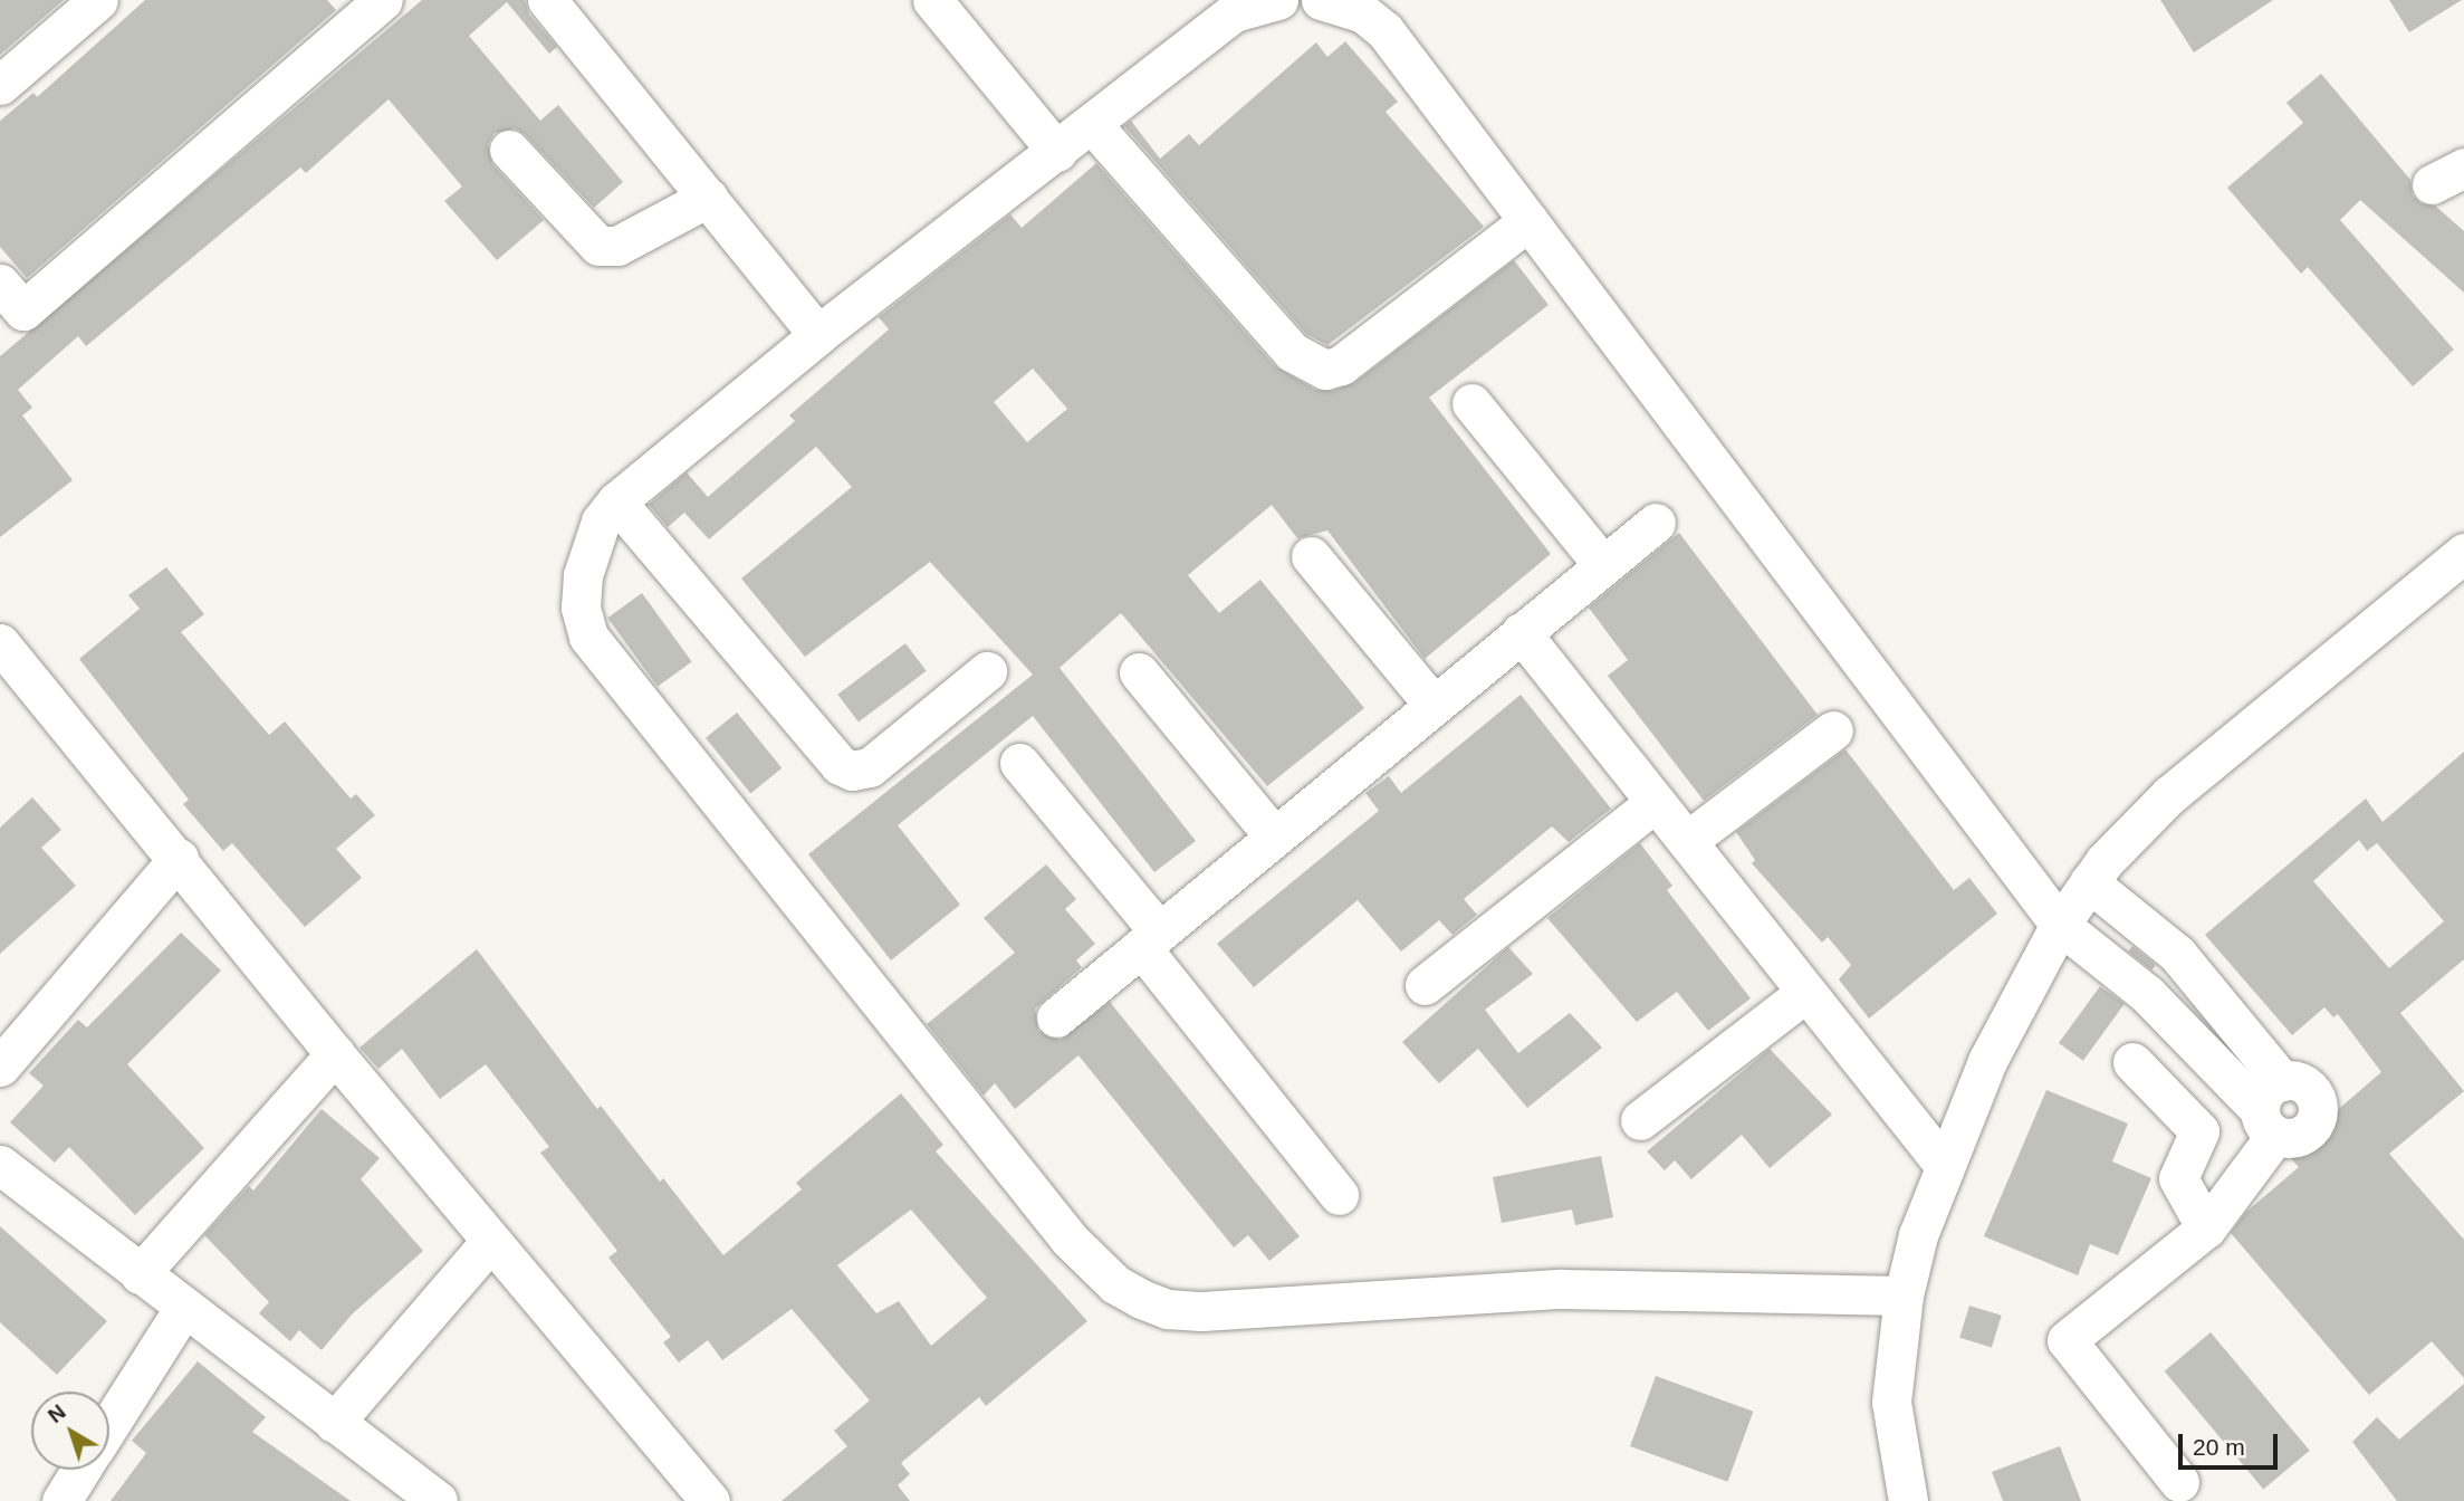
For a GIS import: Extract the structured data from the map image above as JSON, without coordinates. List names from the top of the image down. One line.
{"scale_bar":"20 m","north":"top left"}
